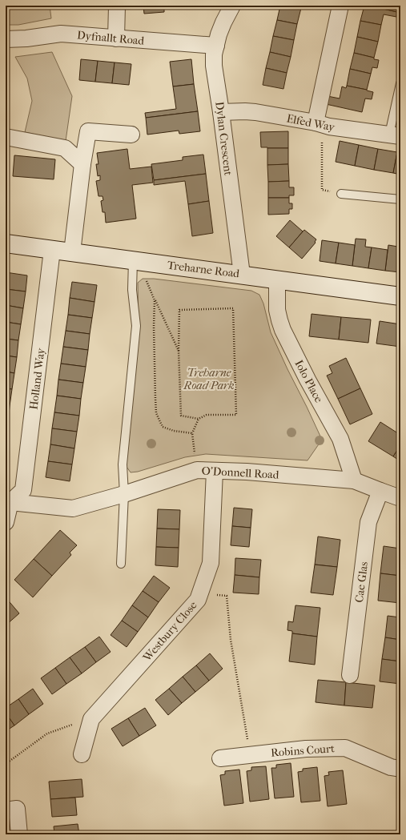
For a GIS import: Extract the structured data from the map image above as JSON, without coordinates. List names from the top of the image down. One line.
{"streets":{"street":["Dyfnallt Road","Elfed Way","Dylan Crescent","Treharne Road","Holland Way","Iolo Place","O'Donnell Road","Cae Glas","Westbury Close","Robins Court"]},"crossings":[["Dyfnallt Road","Dylan Crescent"],["Elfed Way","Dylan Crescent"],["Dylan Crescent","Treharne Road"],["Treharne Road","Holland Way"],["Treharne Road","Iolo Place"],["Holland Way","O'Donnell Road"],["Iolo Place","O'Donnell Road"],["O'Donnell Road","Cae Glas"],["O'Donnell Road","Westbury Close"]],"parks":["Treharne Road Park"]}
